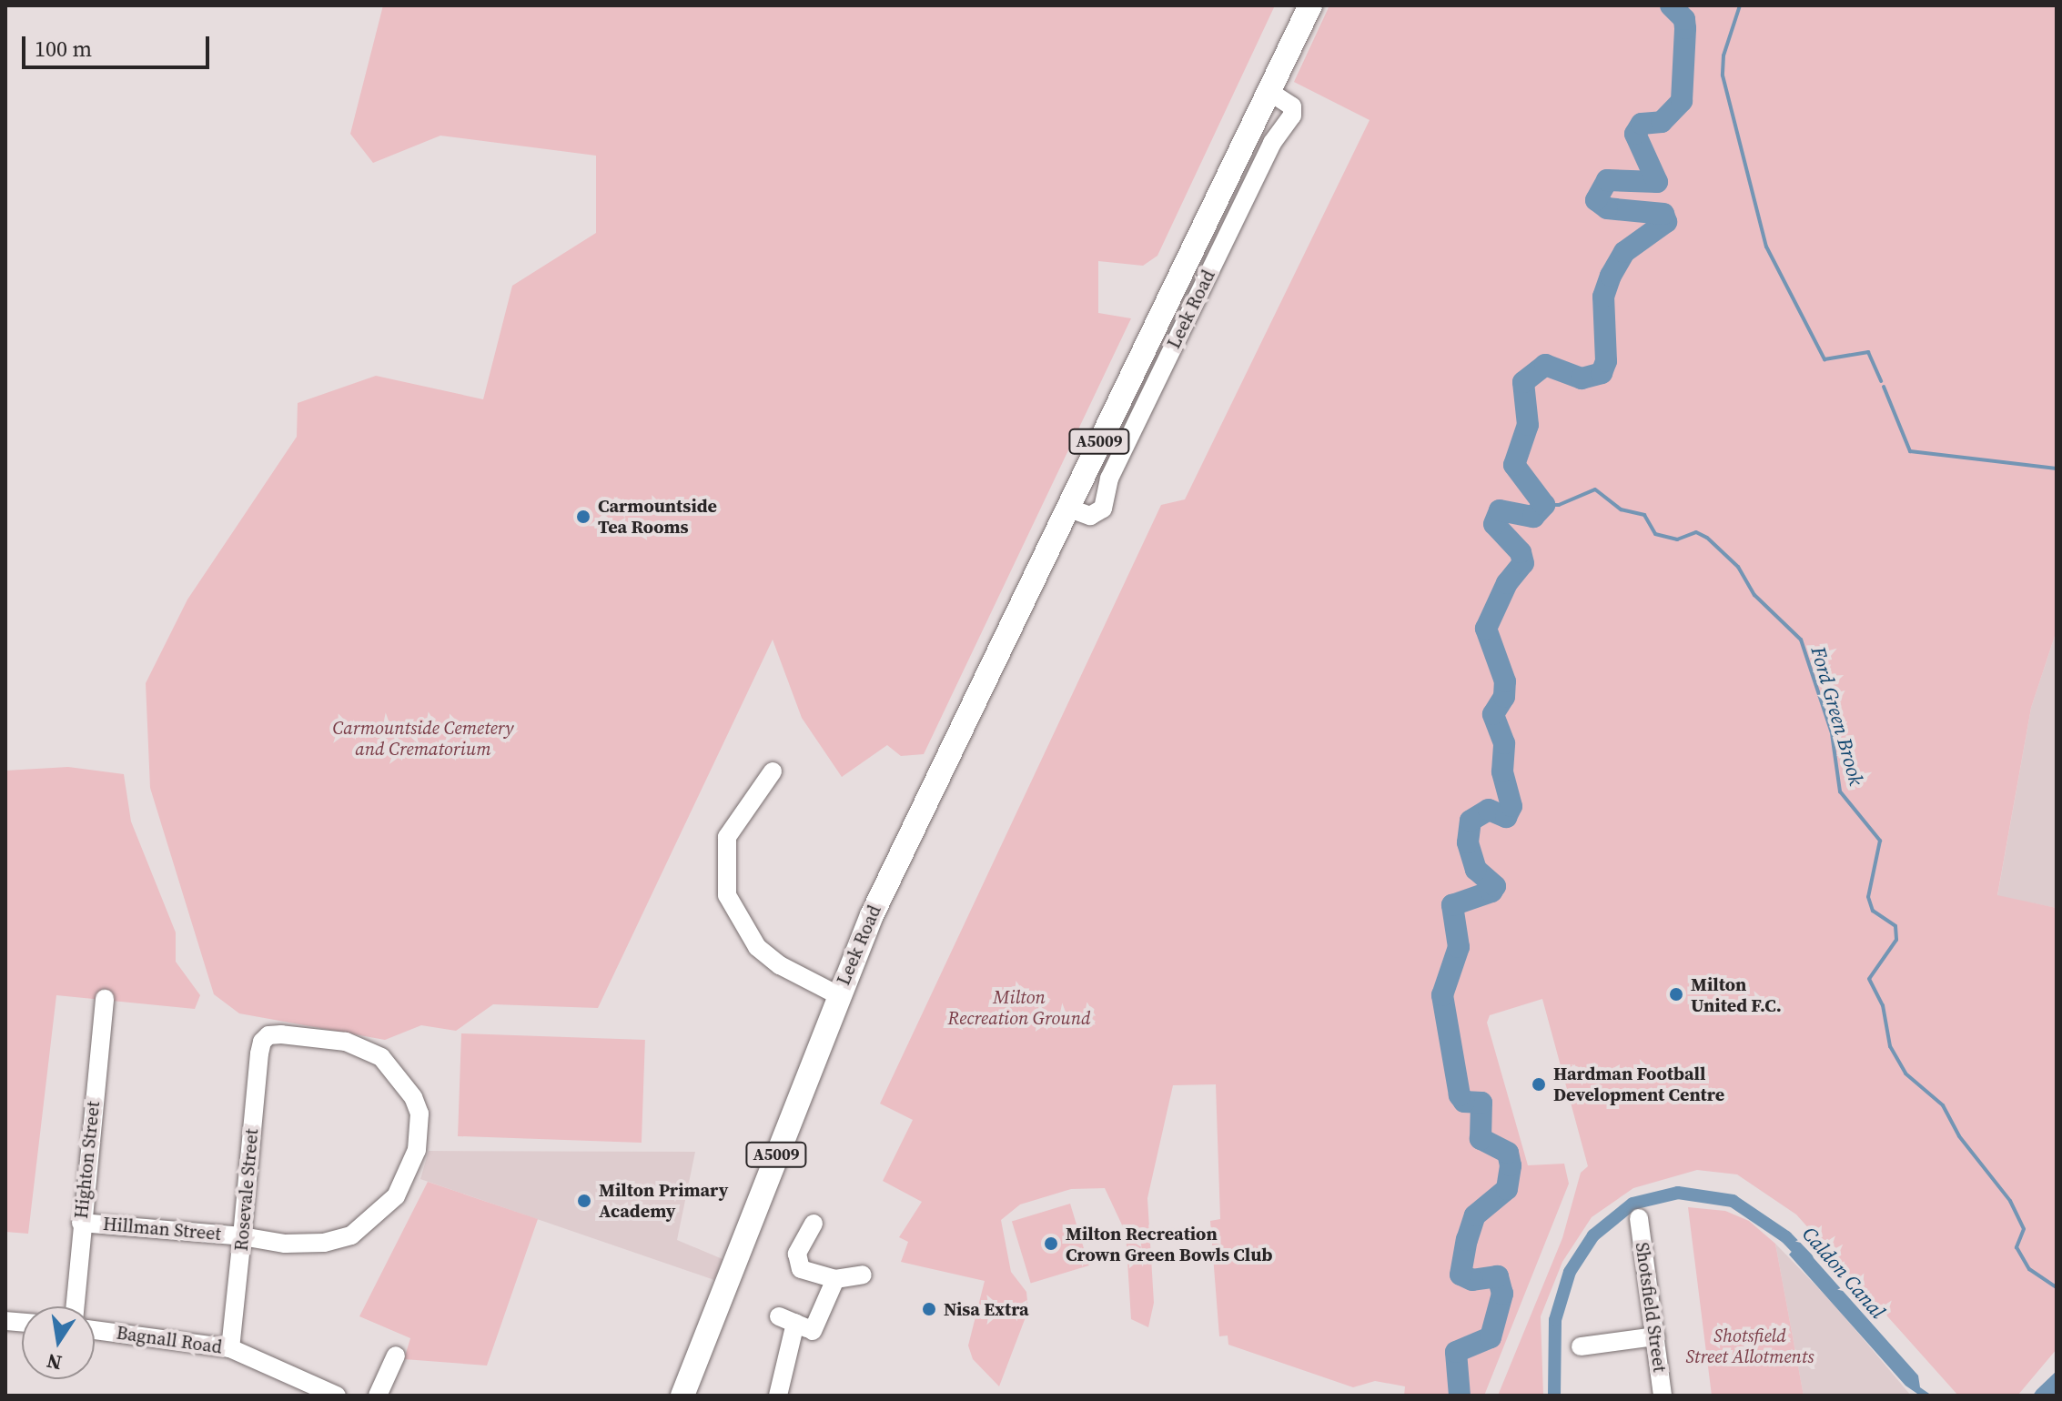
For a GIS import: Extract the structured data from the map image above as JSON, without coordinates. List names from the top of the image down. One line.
{"streets":{"main road":["Leek Road","A5009"],"street":["Highton Street","Rosevale Street","Hillman Street","Shotsfield Street","Bagnall Road"]},"crossings":[["Highton Street","Hillman Street"],["Rosevale Street","Hillman Street"],["Rosevale Street","Bagnall Road"]],"water":["Ford Green Brook","Caldon Canal"],"parks":["Carmountside Cemetery and Crematorium","Milton Recreation Ground","Shotsfield Street Allotments"],"places":["Carmountside Tea Rooms","Milton United F.C.","Hardman Football Development Centre","Milton Primary Academy","Milton Recreation Crown Green Bowls Club","Nisa Extra"],"scale_bar":"100 m","north":"bottom"}
